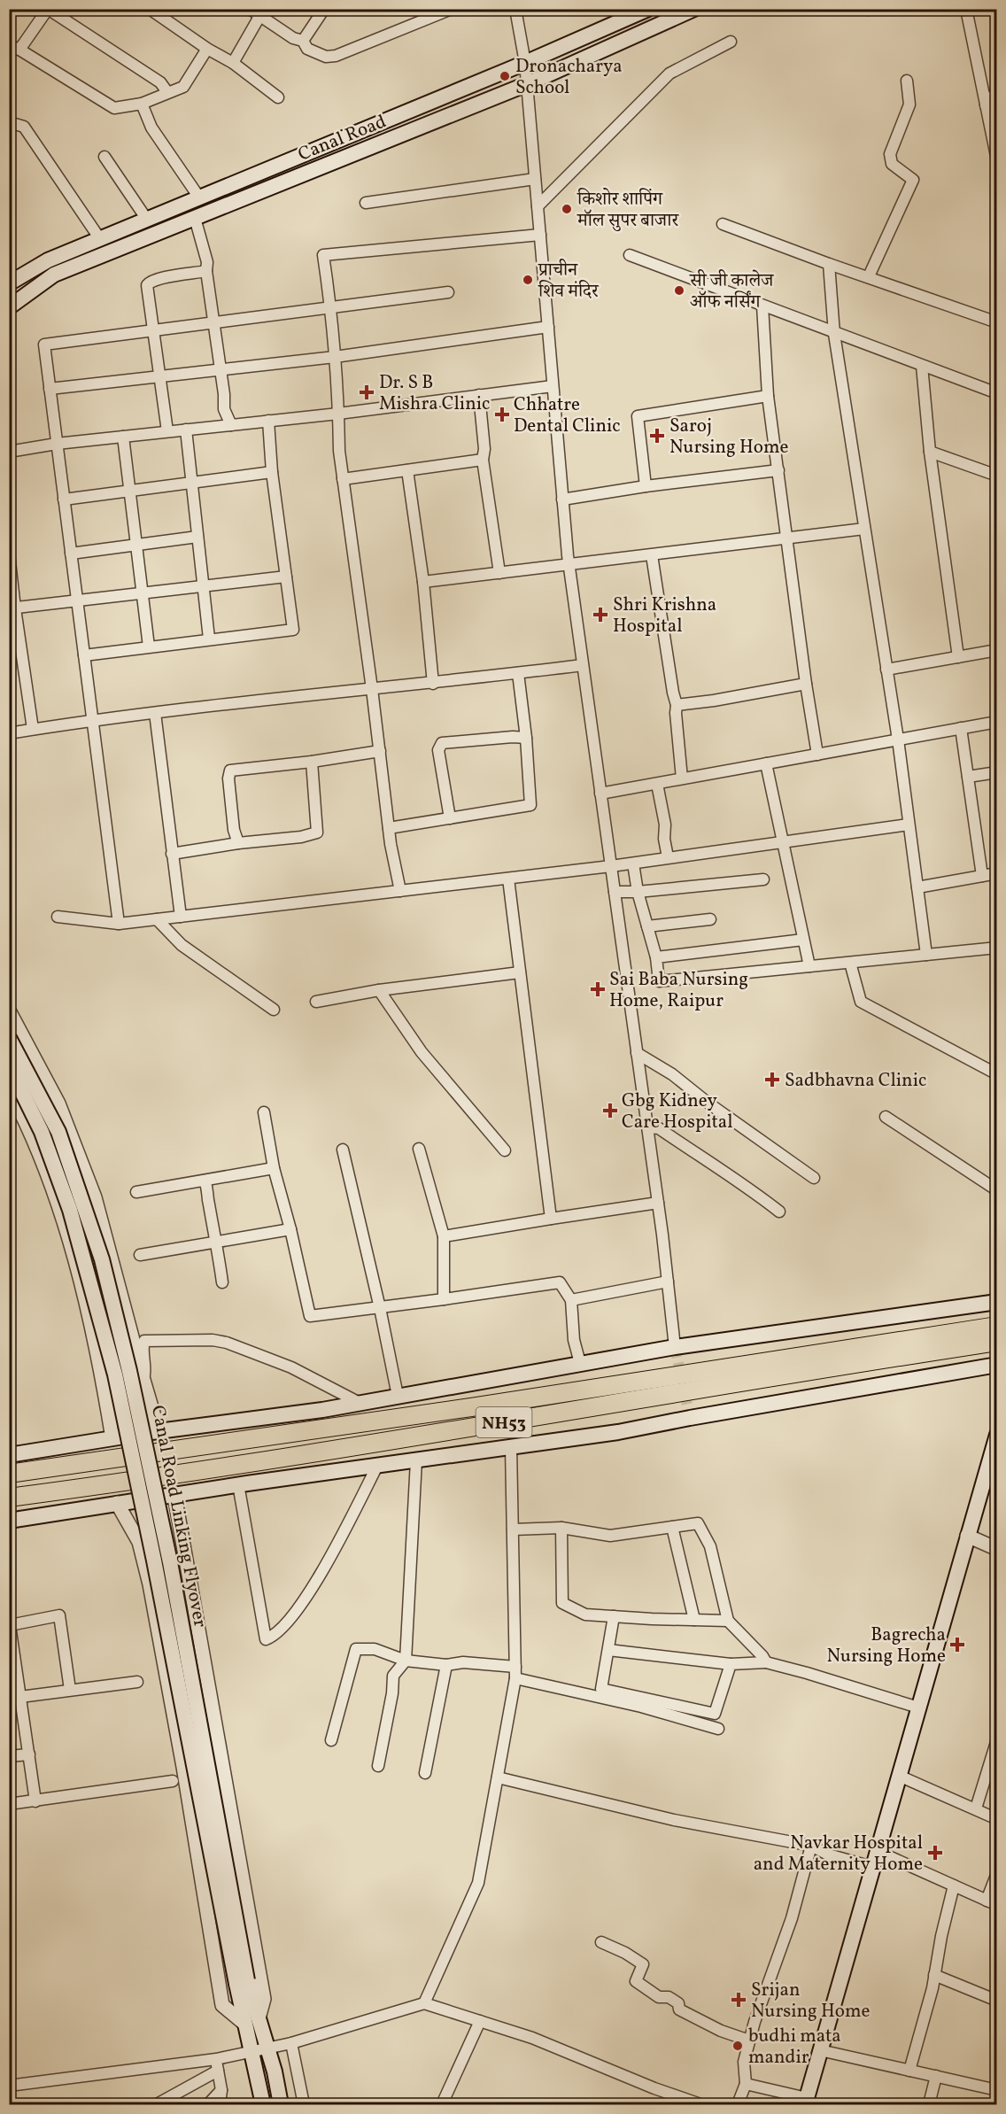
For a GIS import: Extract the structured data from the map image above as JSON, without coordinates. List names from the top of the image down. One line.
{"streets":{"highway":["NH53"],"main road":["Canal Road","Canal Road Linking Flyover"]},"places":{"other":["Dronacharya School","किशोर शापिंग मॉल सुपर बाजार","प्राचीन शिव मंदिर","सी जी कालेज ऑफ नर्सिंग","budhi mata mandir"],"health":["Dr. S B Mishra Clinic","Chhatre Dental Clinic","Saroj Nursing Home","Shri Krishna Hospital","Sai Baba Nursing Home, Raipur","Sadbhavna Clinic","Gbg Kidney Care Hospital","Bagrecha Nursing Home","Navkar Hospital and Maternity Home","Srijan Nursing Home"]}}
